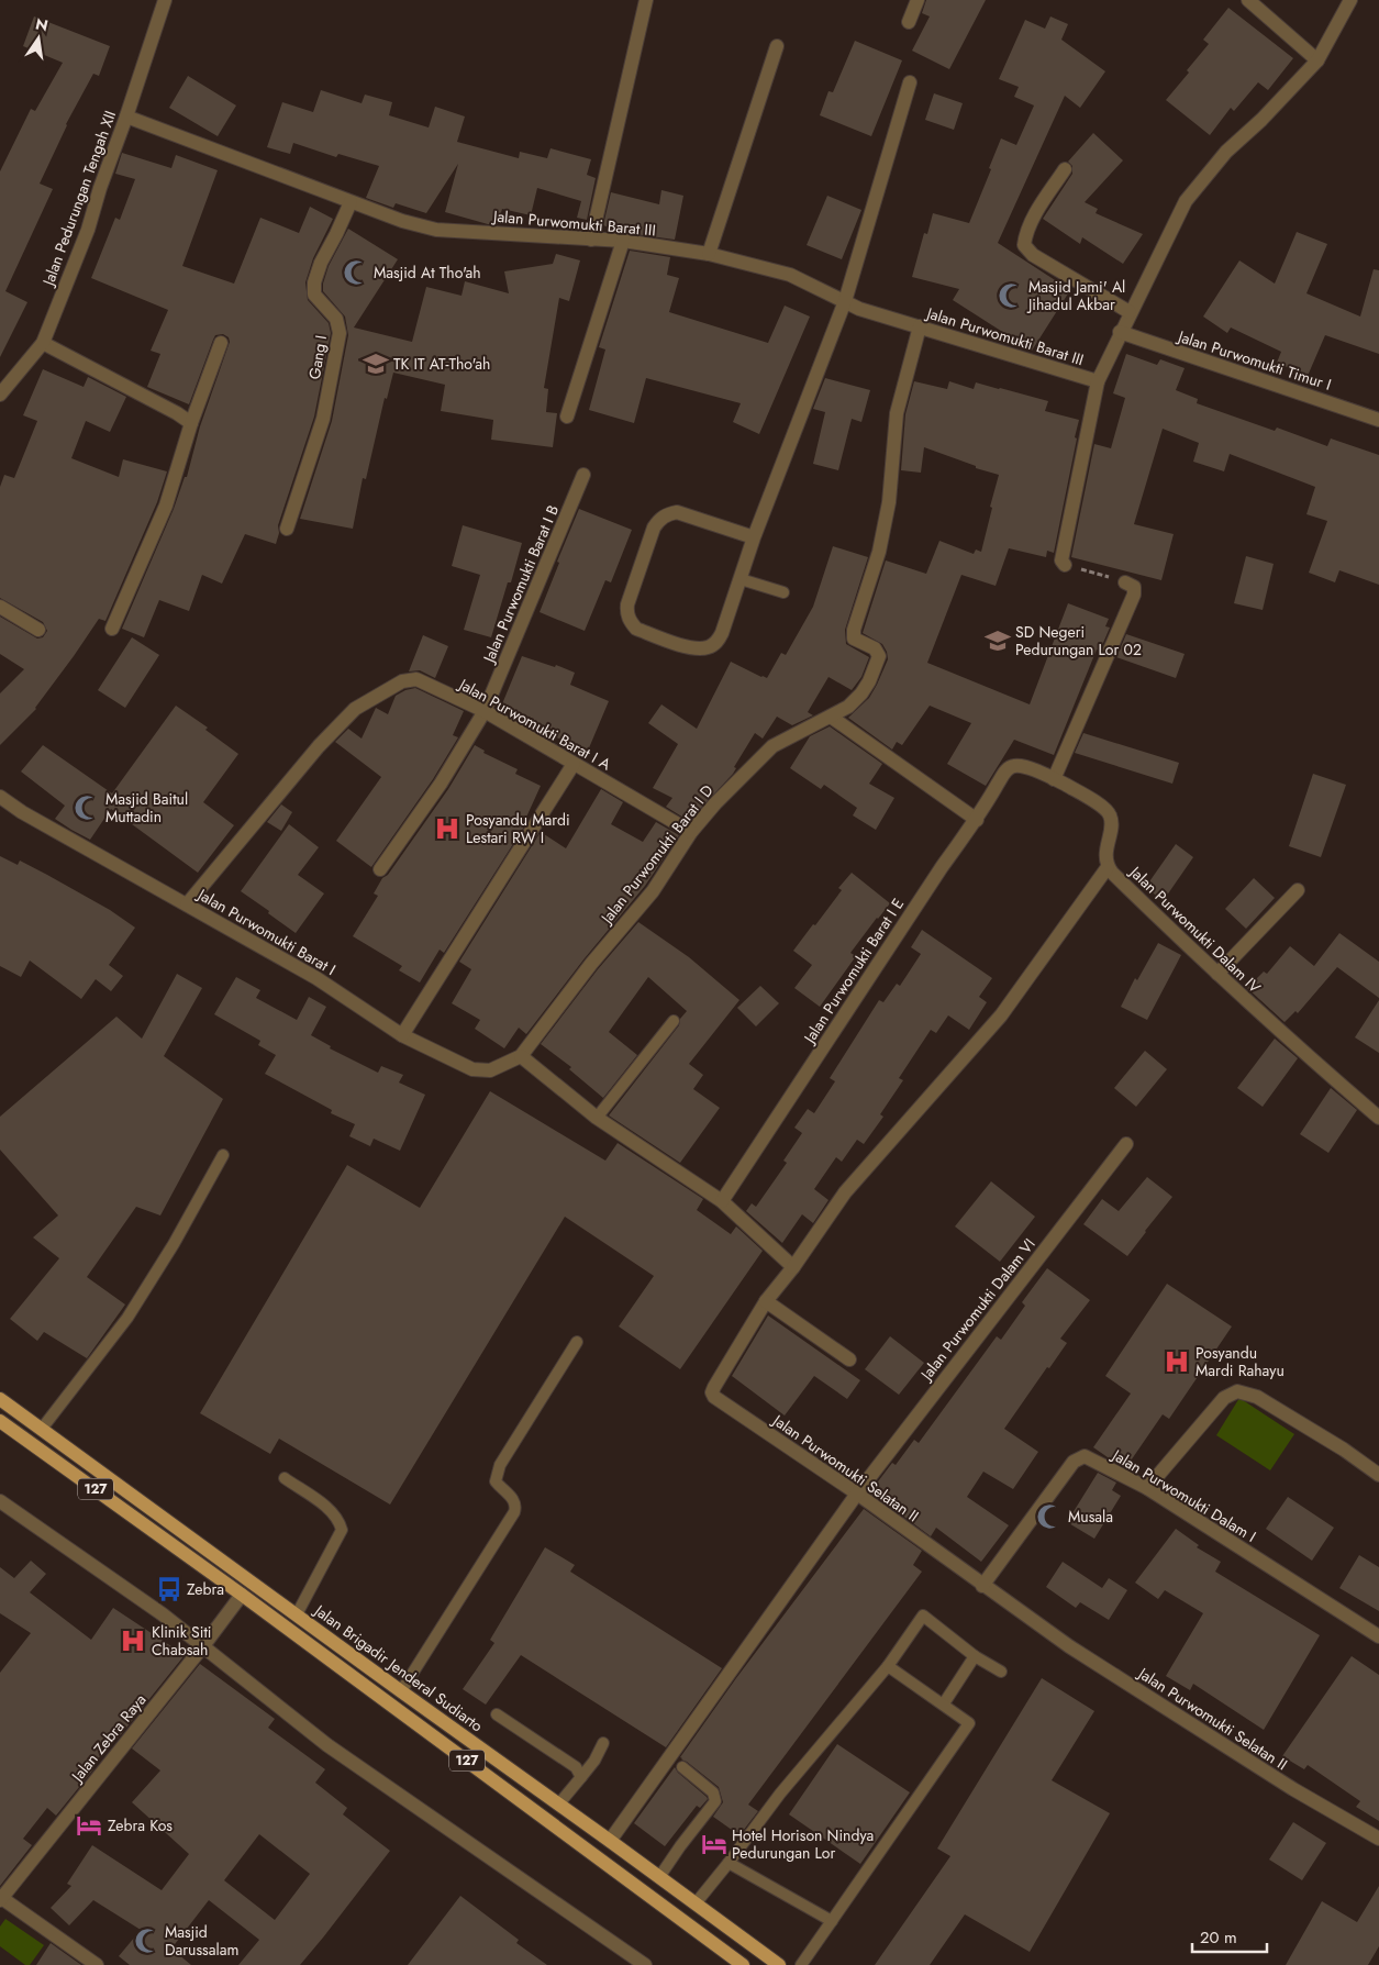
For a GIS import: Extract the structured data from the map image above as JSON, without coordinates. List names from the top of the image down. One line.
{"streets":{"main road":["127","Jalan Brigadir Jenderal Sudiarto"],"street":["Jalan Pedurungan Tengah XII","Jalan Purwomukti Barat III","Gang I","Jalan Purwomukti Timur I","Jalan Purwomukti Barat I B","Jalan Purwomukti Barat I A","Jalan Purwomukti Barat I D","Jalan Purwomukti Dalam IV","Jalan Purwomukti Barat I","Jalan Purwomukti Barat I E","Jalan Purwomukti Dalam VI","Jalan Purwomukti Selatan II","Jalan Purwomukti Dalam I","Jalan Zebra Raya"]},"crossings":[["Jalan Pedurungan Tengah XII","Jalan Purwomukti Barat III"],["Jalan Purwomukti Barat III","Gang I"],["Jalan Purwomukti Barat III","Jalan Purwomukti Timur I"],["Jalan Purwomukti Barat III","Jalan Purwomukti Barat I D"],["Jalan Purwomukti Barat I B","Jalan Purwomukti Barat I A"],["Jalan Purwomukti Barat I A","Jalan Purwomukti Barat I D"],["Jalan Purwomukti Barat I A","Jalan Purwomukti Barat I"],["Jalan Purwomukti Barat I D","Jalan Purwomukti Barat I"],["Jalan Purwomukti Dalam IV","Jalan Purwomukti Barat I E"],["Jalan Purwomukti Dalam IV","Jalan Purwomukti Selatan II"],["Jalan Purwomukti Dalam VI","Jalan Purwomukti Selatan II"],["Jalan Purwomukti Dalam VI","Jalan Brigadir Jenderal Sudiarto"],["Jalan Purwomukti Selatan II","Jalan Purwomukti Dalam I"],["127","Jalan Zebra Raya"]],"places":{"mosque":["Masjid At Tho'ah","Masjid Jami' Al Jihadul Akbar","Masjid Baitul Muttadin","Musala","Masjid Darussalam"],"school or university":["TK IT AT-Tho'ah","SD Negeri Pedurungan Lor 02"],"hospital":["Posyandu Mardi Lestari RW I","Posyandu Mardi Rahayu","Klinik Siti Chabsah"],"bus stop":["Zebra"],"hotel":["Zebra Kos","Hotel Horison Nindya Pedurungan Lor"]},"scale_bar":"20 m","north":"top"}
